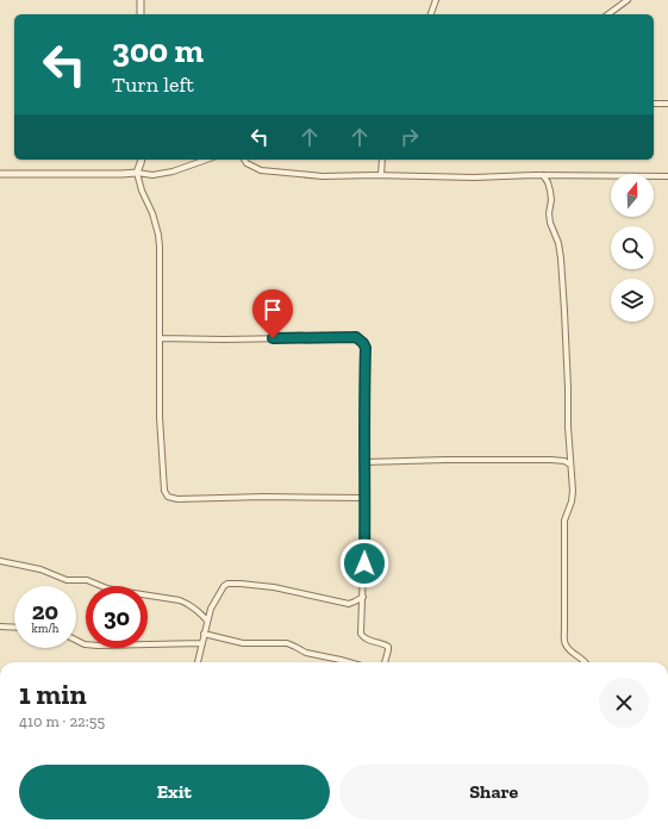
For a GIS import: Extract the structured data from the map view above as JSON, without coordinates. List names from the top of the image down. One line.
{"north":"top","page":{"turn":["300 m","Turn left"],"speed":"20 km/h","limit":"30","heading":["1 min","410 m · 22:55"],"buttons":["Exit","Share"]}}
